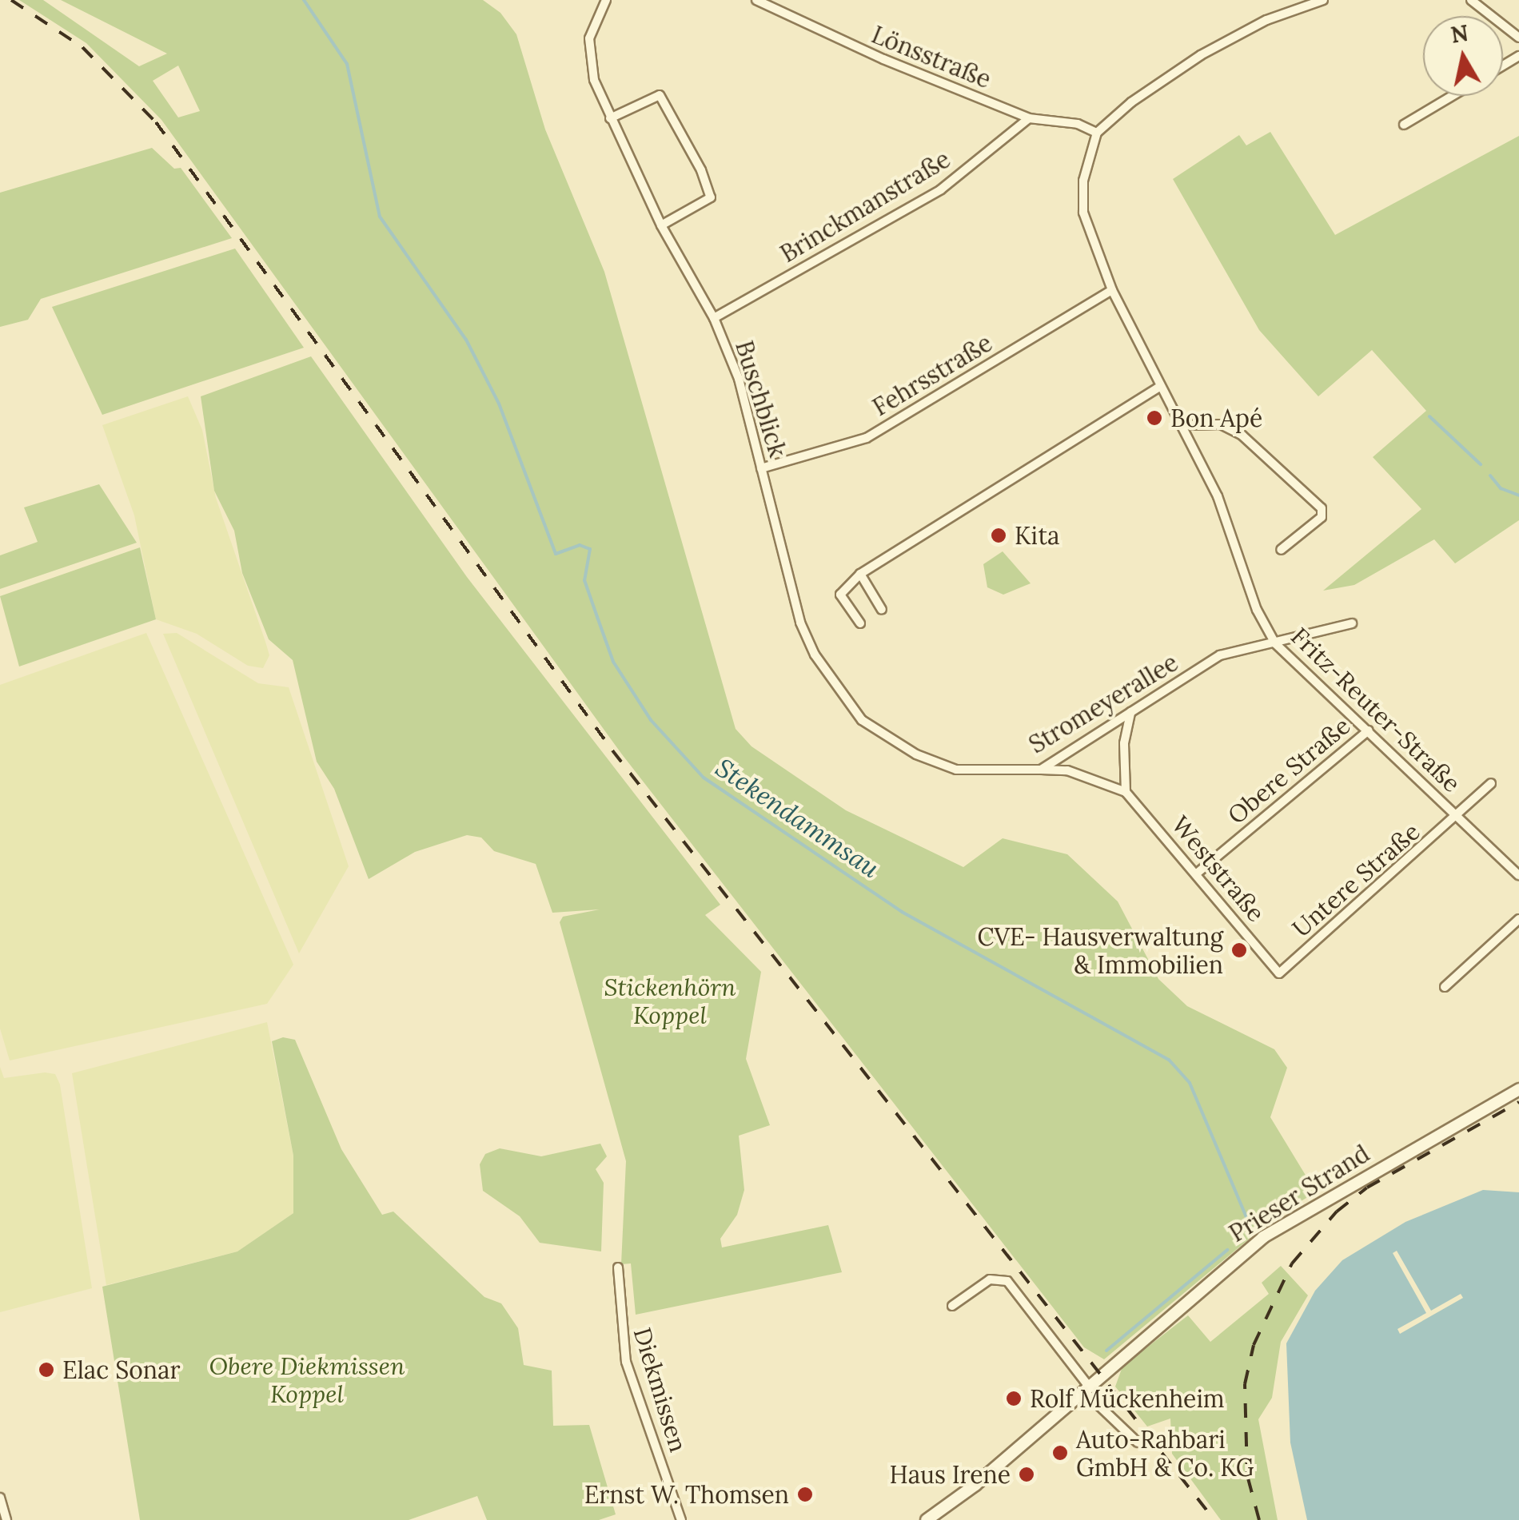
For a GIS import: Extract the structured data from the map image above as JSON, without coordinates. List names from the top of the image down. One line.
{"streets":{"street":["Lönsstraße","Brinckmanstraße","Fehrsstraße","Buschblick","Stromeyerallee","Fritz-Reuter-Straße","Obere Straße","Weststraße","Untere Straße","Prieser Strand","Diekmissen"]},"crossings":[["Lönsstraße","Brinckmanstraße"],["Lönsstraße","Fritz-Reuter-Straße"],["Brinckmanstraße","Buschblick"],["Fehrsstraße","Buschblick"],["Fehrsstraße","Fritz-Reuter-Straße"],["Buschblick","Stromeyerallee"],["Stromeyerallee","Fritz-Reuter-Straße"],["Stromeyerallee","Weststraße"],["Fritz-Reuter-Straße","Obere Straße"],["Fritz-Reuter-Straße","Untere Straße"],["Obere Straße","Weststraße"],["Weststraße","Untere Straße"]],"water":["Stekendammsau"],"parks":["Stickenhörn Koppel","Obere Diekmissen Koppel"],"places":["Bon Apé","Kita","CVE- Hausverwaltung & Immobilien","Elac Sonar","Rolf Mückenheim","Auto-Rahbari GmbH & Co. KG","Haus Irene","Ernst W. Thomsen"],"north":"top"}
